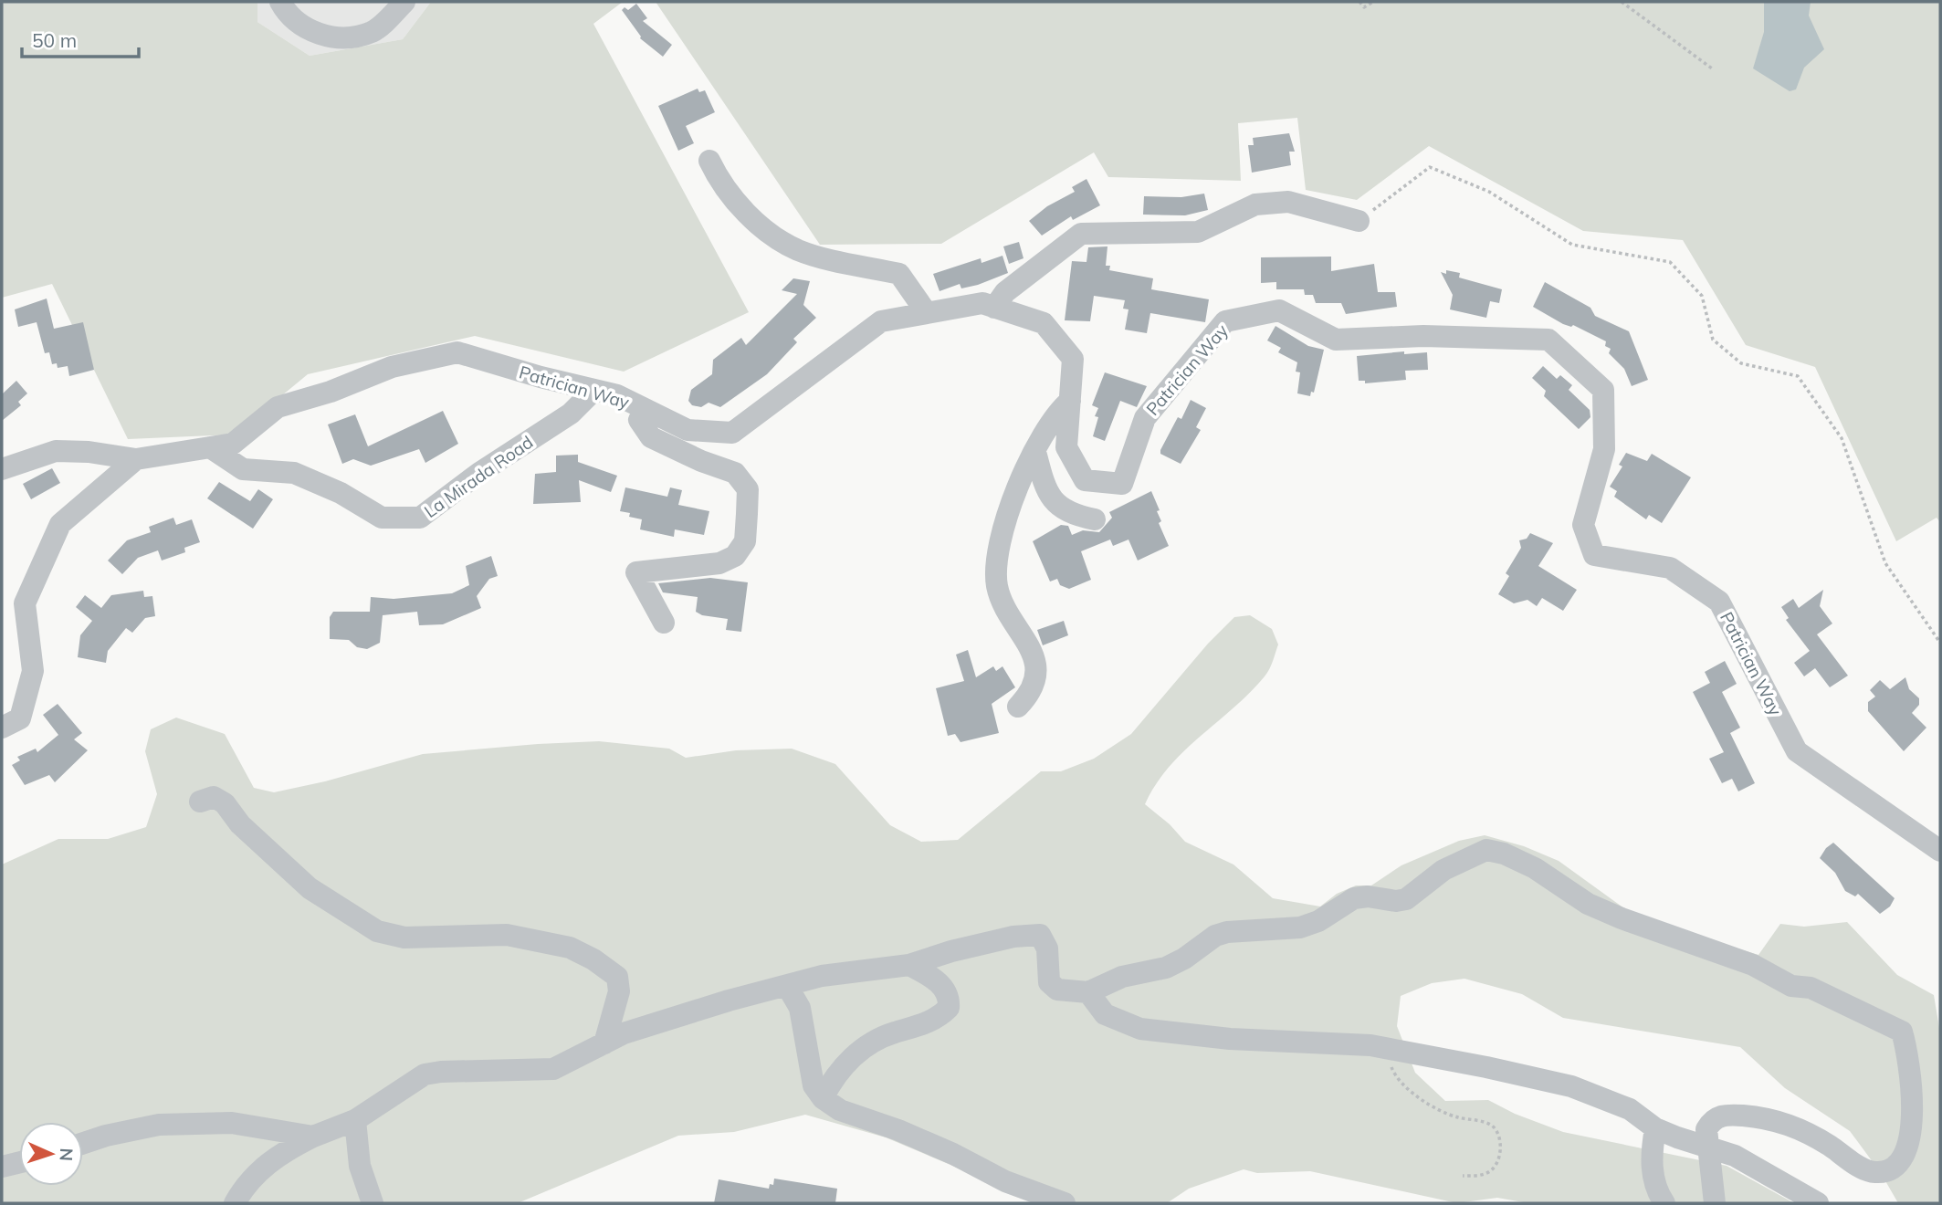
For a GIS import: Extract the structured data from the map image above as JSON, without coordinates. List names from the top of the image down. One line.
{"streets":{"street":["Patrician Way","La Mirada Road"]},"crossings":[["Patrician Way","La Mirada Road"]],"scale_bar":"50 m","north":"right"}
